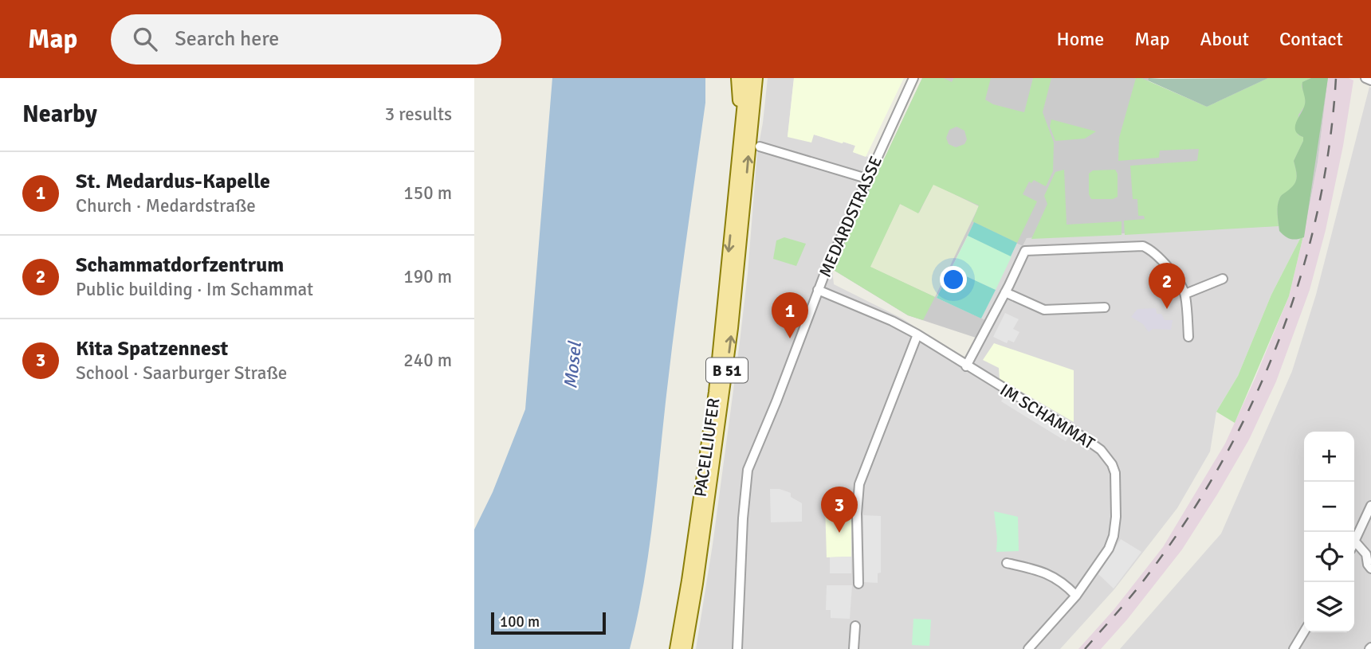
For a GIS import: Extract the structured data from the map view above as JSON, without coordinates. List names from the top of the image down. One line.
{"streets":{"main road":["B 51","PACELLIUFER"],"street":["MEDARDSTRASSE","IM SCHAMMAT"]},"crossings":[["MEDARDSTRASSE","IM SCHAMMAT"]],"water":["Mosel"],"scale_bar":"100 m","page":{"header":"Map","search":"Search here","nav":["Home","Map","About","Contact"],"heading":["Nearby","3 results"],"list":[{"mark":"1","name":"St. Medardus-Kapelle","note":"Church · Medardstraße","value":"150 m"},{"mark":"2","name":"Schammatdorfzentrum","note":"Public building · Im Schammat","value":"190 m"},{"mark":"3","name":"Kita Spatzennest","note":"School · Saarburger Straße","value":"240 m"}],"pins":["2","1","3"],"map_buttons":["+","−"],"scale":"100 m"}}
